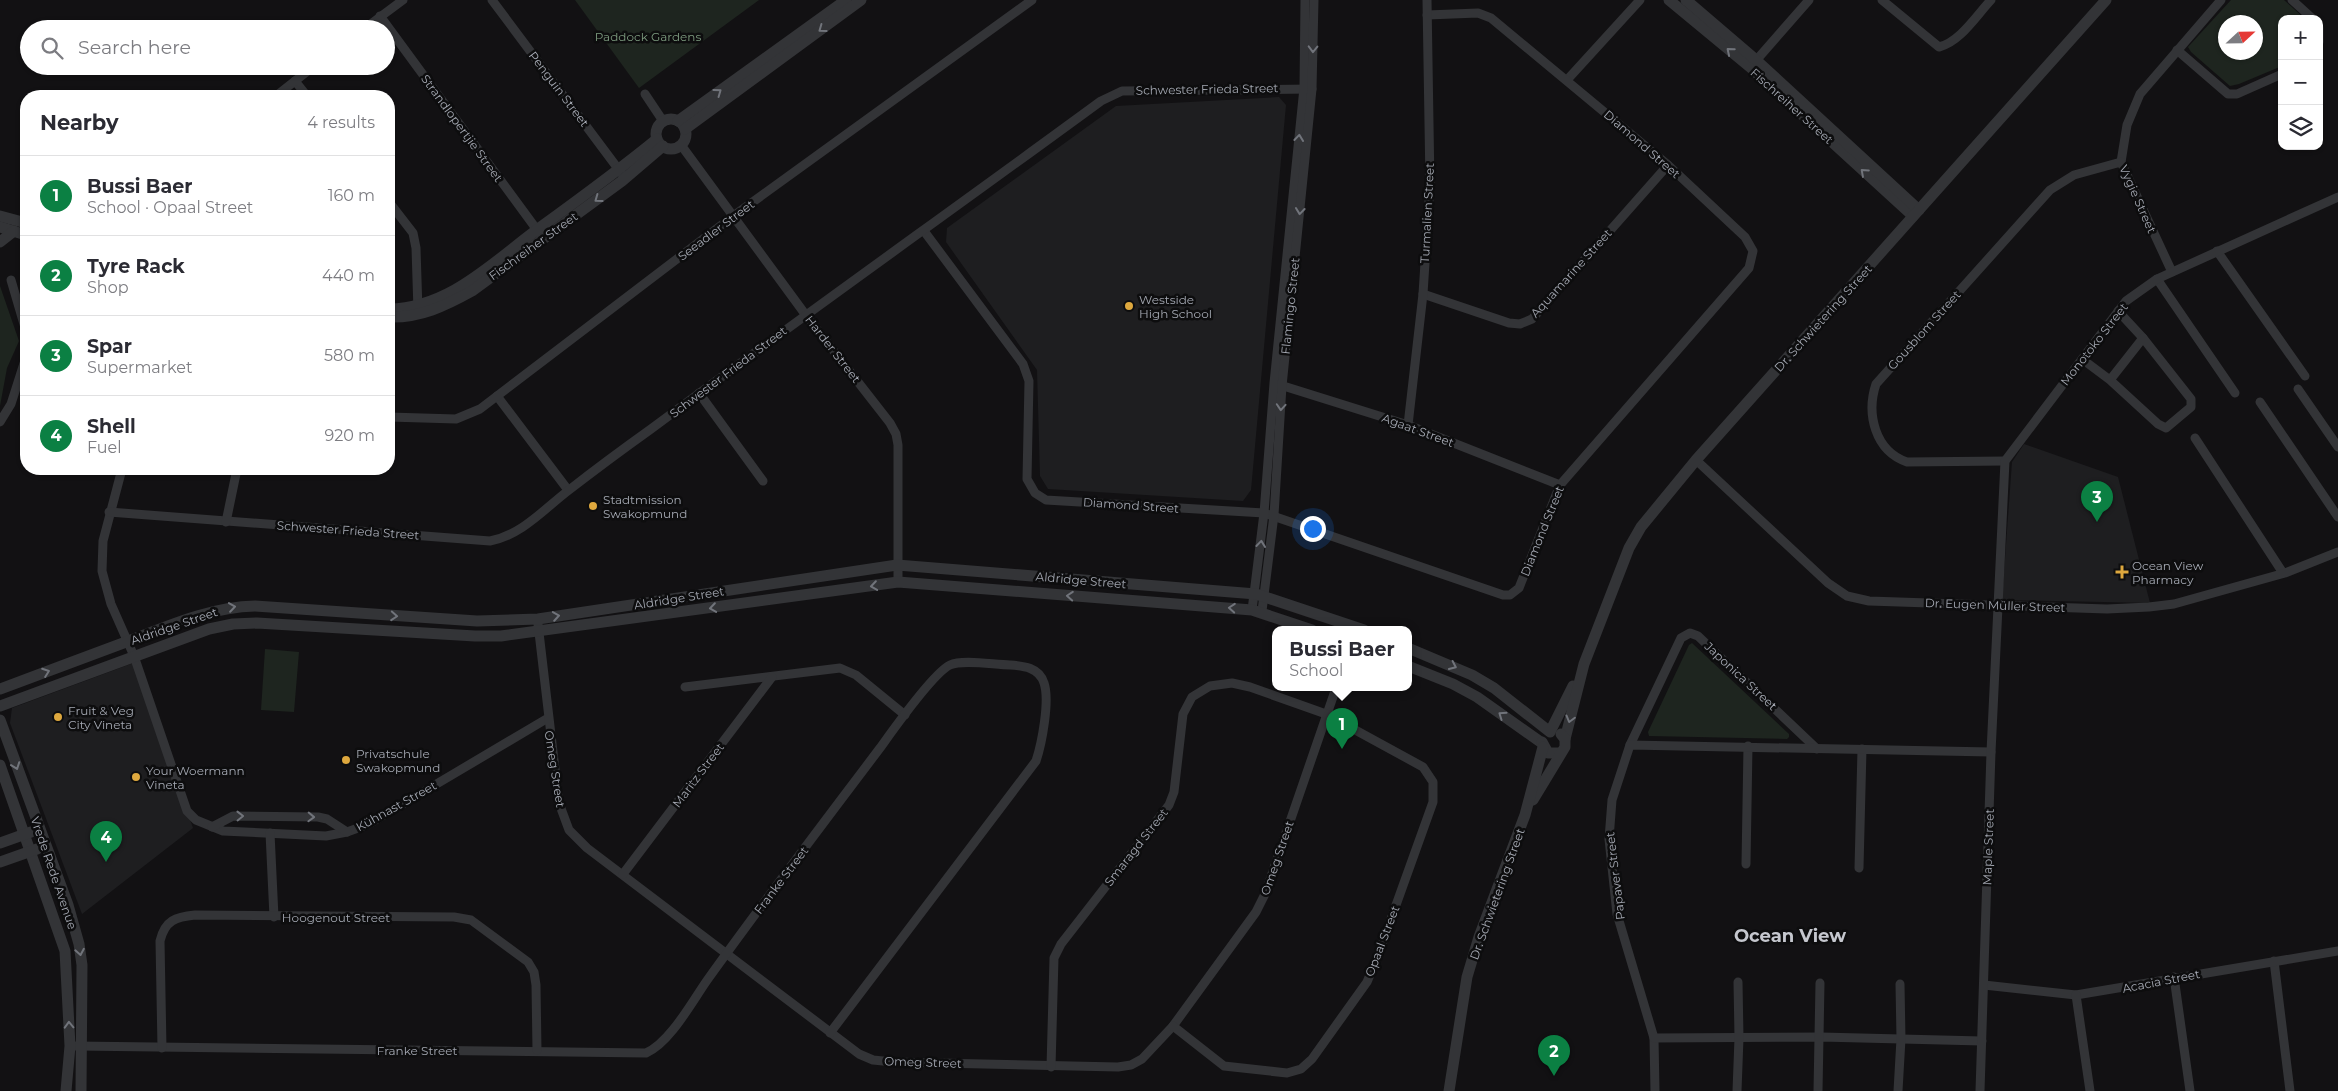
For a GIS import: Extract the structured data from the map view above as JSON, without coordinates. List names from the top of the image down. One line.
{"streets":{"street":["Penguin Street","Schwester Frieda Street","Fischreiher Street","Strandlopertjie Street","Diamond Street","Vygie Street","Turmalien Street","Seeadler Street","Aquamarine Street","Flamingo Street","Dr. Schwietering Street","Gousblom Street","Monotoko Street","Harder Street","Agaat Street","Aldridge Street","Dr. Eugen Müller Street","Japonica Street","Omeg Street","Maritz Street","Kühnast Street","Smaragd Street","Maple Street","Vrede Rede Avenue","Papaver Street","Franke Street","Hoogenout Street","Opaal Street","Acacia Street"]},"crossings":[["Penguin Street","Fischreiher Street"],["Schwester Frieda Street","Diamond Street"],["Schwester Frieda Street","Flamingo Street"],["Schwester Frieda Street","Harder Street"],["Schwester Frieda Street","Kühnast Street"],["Fischreiher Street","Strandlopertjie Street"],["Fischreiher Street","Dr. Schwietering Street"],["Fischreiher Street","Harder Street"],["Diamond Street","Turmalien Street"],["Diamond Street","Aquamarine Street"],["Diamond Street","Flamingo Street"],["Diamond Street","Agaat Street"],["Vygie Street","Gousblom Street"],["Vygie Street","Monotoko Street"],["Turmalien Street","Aquamarine Street"],["Turmalien Street","Agaat Street"],["Seeadler Street","Harder Street"],["Flamingo Street","Agaat Street"],["Flamingo Street","Aldridge Street"],["Dr. Schwietering Street","Dr. Eugen Müller Street"],["Gousblom Street","Monotoko Street"],["Harder Street","Aldridge Street"],["Aldridge Street","Omeg Street"],["Aldridge Street","Kühnast Street"],["Dr. Eugen Müller Street","Maple Street"],["Japonica Street","Papaver Street"],["Omeg Street","Maritz Street"],["Omeg Street","Kühnast Street"],["Omeg Street","Smaragd Street"],["Omeg Street","Franke Street"],["Omeg Street","Opaal Street"],["Smaragd Street","Opaal Street"],["Maple Street","Acacia Street"],["Vrede Rede Avenue","Franke Street"],["Franke Street","Hoogenout Street"]],"districts":["Ocean View"],"parks":["Paddock Gardens"],"places":{"other":["Westside High School","Stadtmission Swakopmund","Fruit & Veg City Vineta","Privatschule Swakopmund","Your Woermann Vineta"],"health":["Ocean View Pharmacy"]},"north":"right","page":{"map_buttons":["+","−"],"search":"Search here","heading":["Nearby","4 results"],"list":[{"mark":"1","name":"Bussi Baer","note":"School · Opaal Street","value":"160 m"},{"mark":"2","name":"Tyre Rack","note":"Shop","value":"440 m"},{"mark":"3","name":"Spar","note":"Supermarket","value":"580 m"},{"mark":"4","name":"Shell","note":"Fuel","value":"920 m"}],"pins":["3","1","4","2"],"popup":["Bussi Baer","School"]}}
